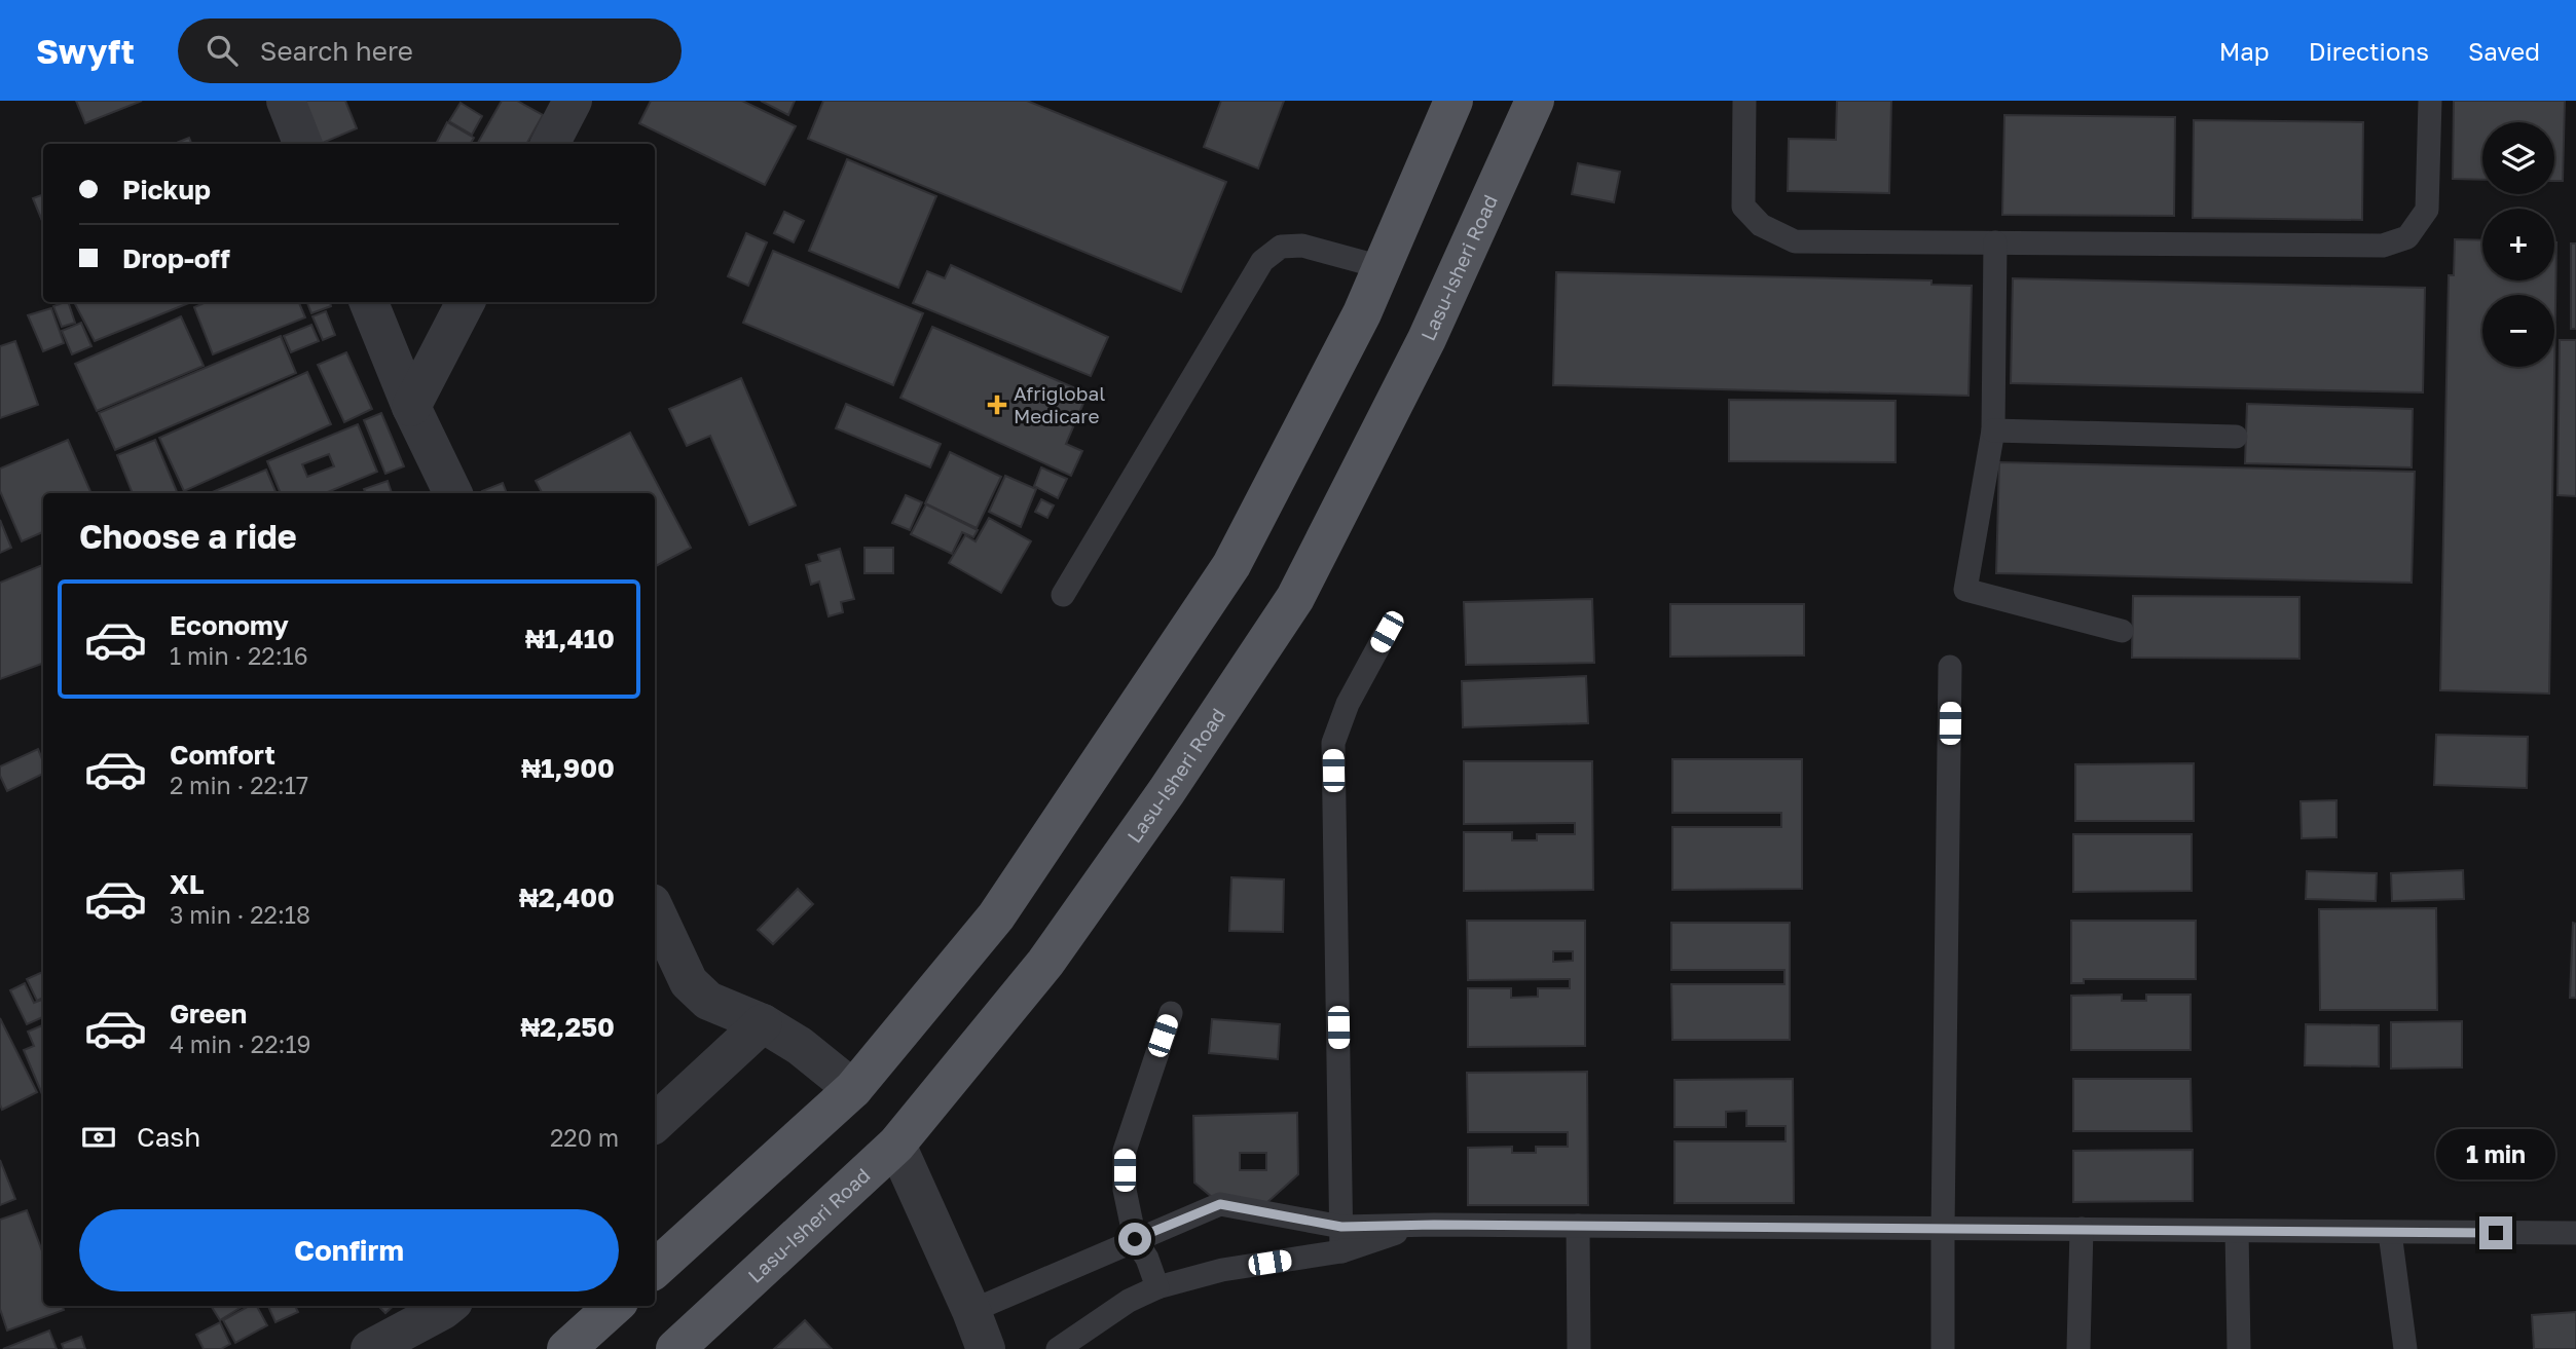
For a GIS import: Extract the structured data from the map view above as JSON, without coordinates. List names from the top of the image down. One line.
{"streets":{"main road":["Lasu-Isheri Road"]},"places":{"health":["Afriglobal Medicare"]},"page":{"header":"Swyft","search":"Search here","nav":["Map","Directions","Saved"],"map_buttons":["+","−"],"banner":["Pickup","Drop-off"],"heading":"Choose a ride","list":[{"name":"Economy","note":"1 min · 22:16","value":"₦1,410"},{"name":"Comfort","note":"2 min · 22:17","value":"₦1,900"},{"name":"XL","note":"3 min · 22:18","value":"₦2,400"},{"name":"Green","note":"4 min · 22:19","value":"₦2,250"}],"pay":["Cash","220 m"],"bubble":"1 min","buttons":"Confirm"}}
